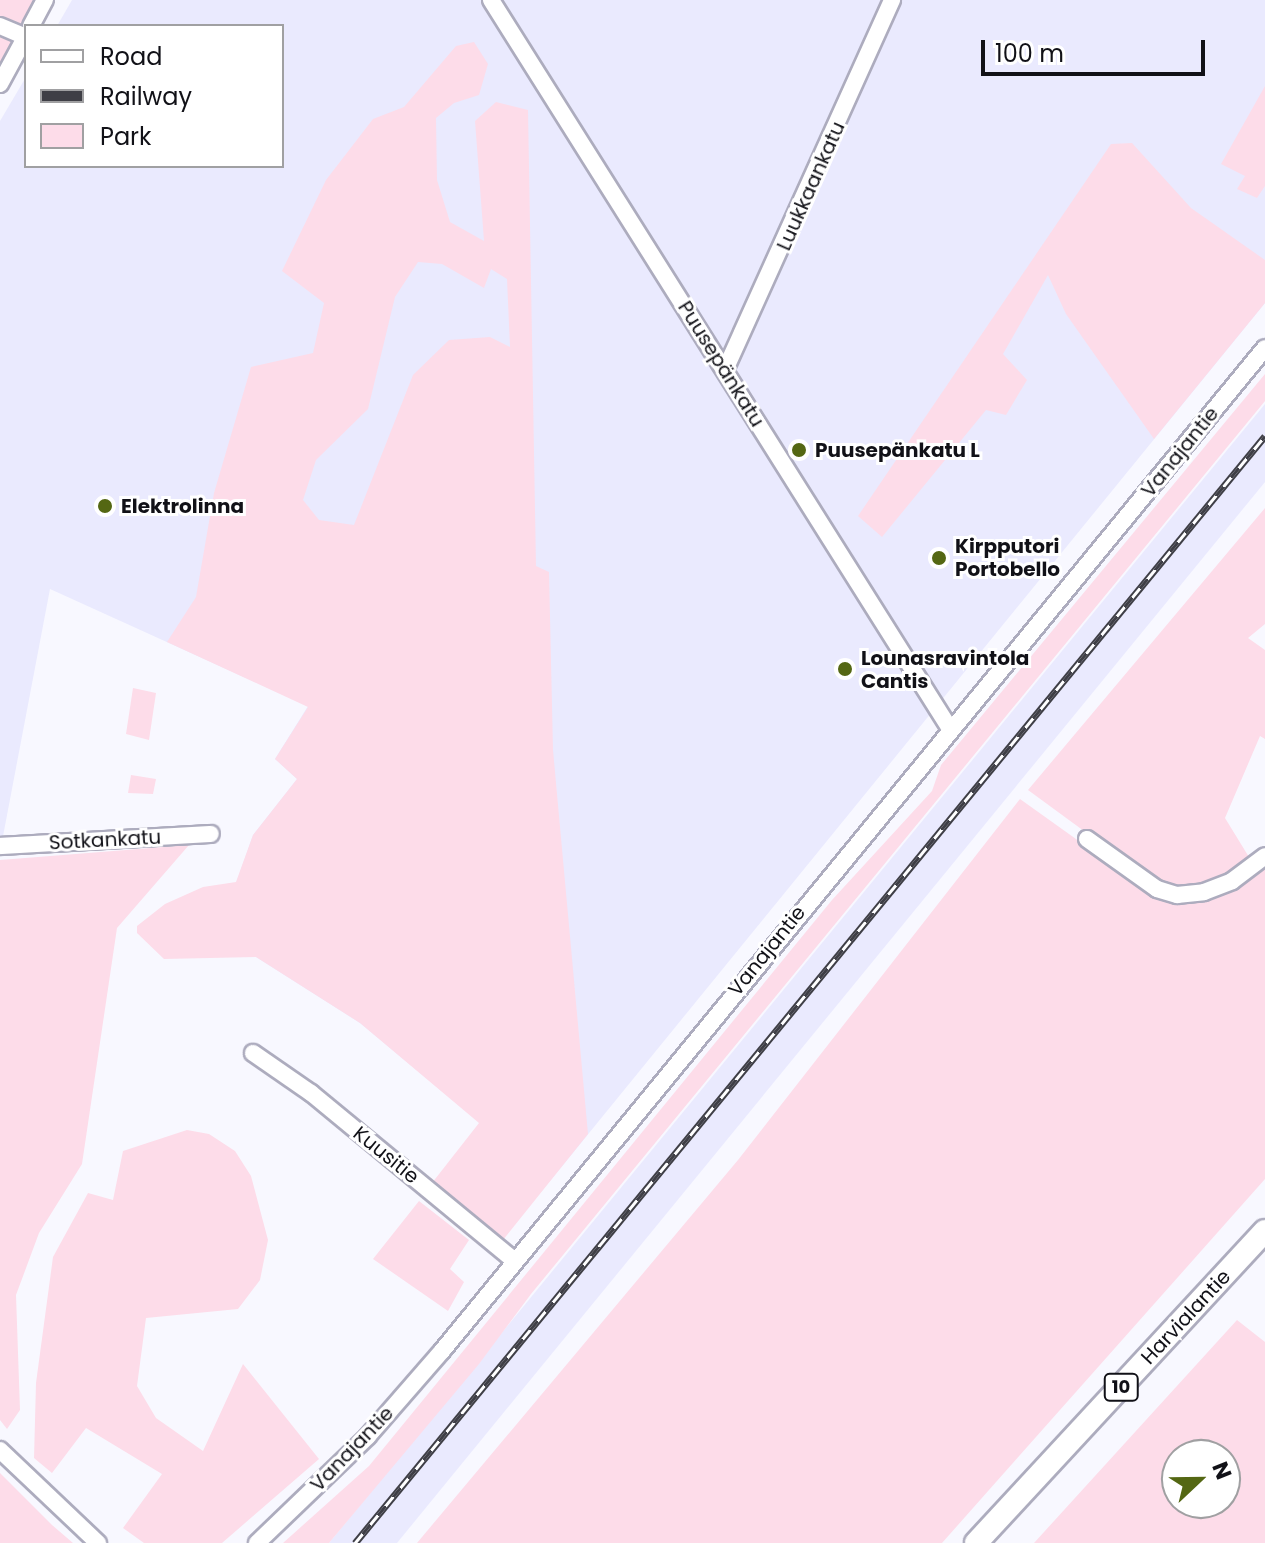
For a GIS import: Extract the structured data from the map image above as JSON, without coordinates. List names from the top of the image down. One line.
{"streets":{"highway":["Harvialantie","10"],"street":["Luukkaankatu","Puusepänkatu","Vanajantie","Sotkankatu","Kuusitie"]},"crossings":[["Luukkaankatu","Puusepänkatu"],["Puusepänkatu","Vanajantie"],["Vanajantie","Kuusitie"]],"places":["Puusepänkatu L","Elektrolinna","Kirpputori Portobello","Lounasravintola Cantis"],"legend":["Road","Railway","Park"],"scale_bar":"100 m","north":"right"}
